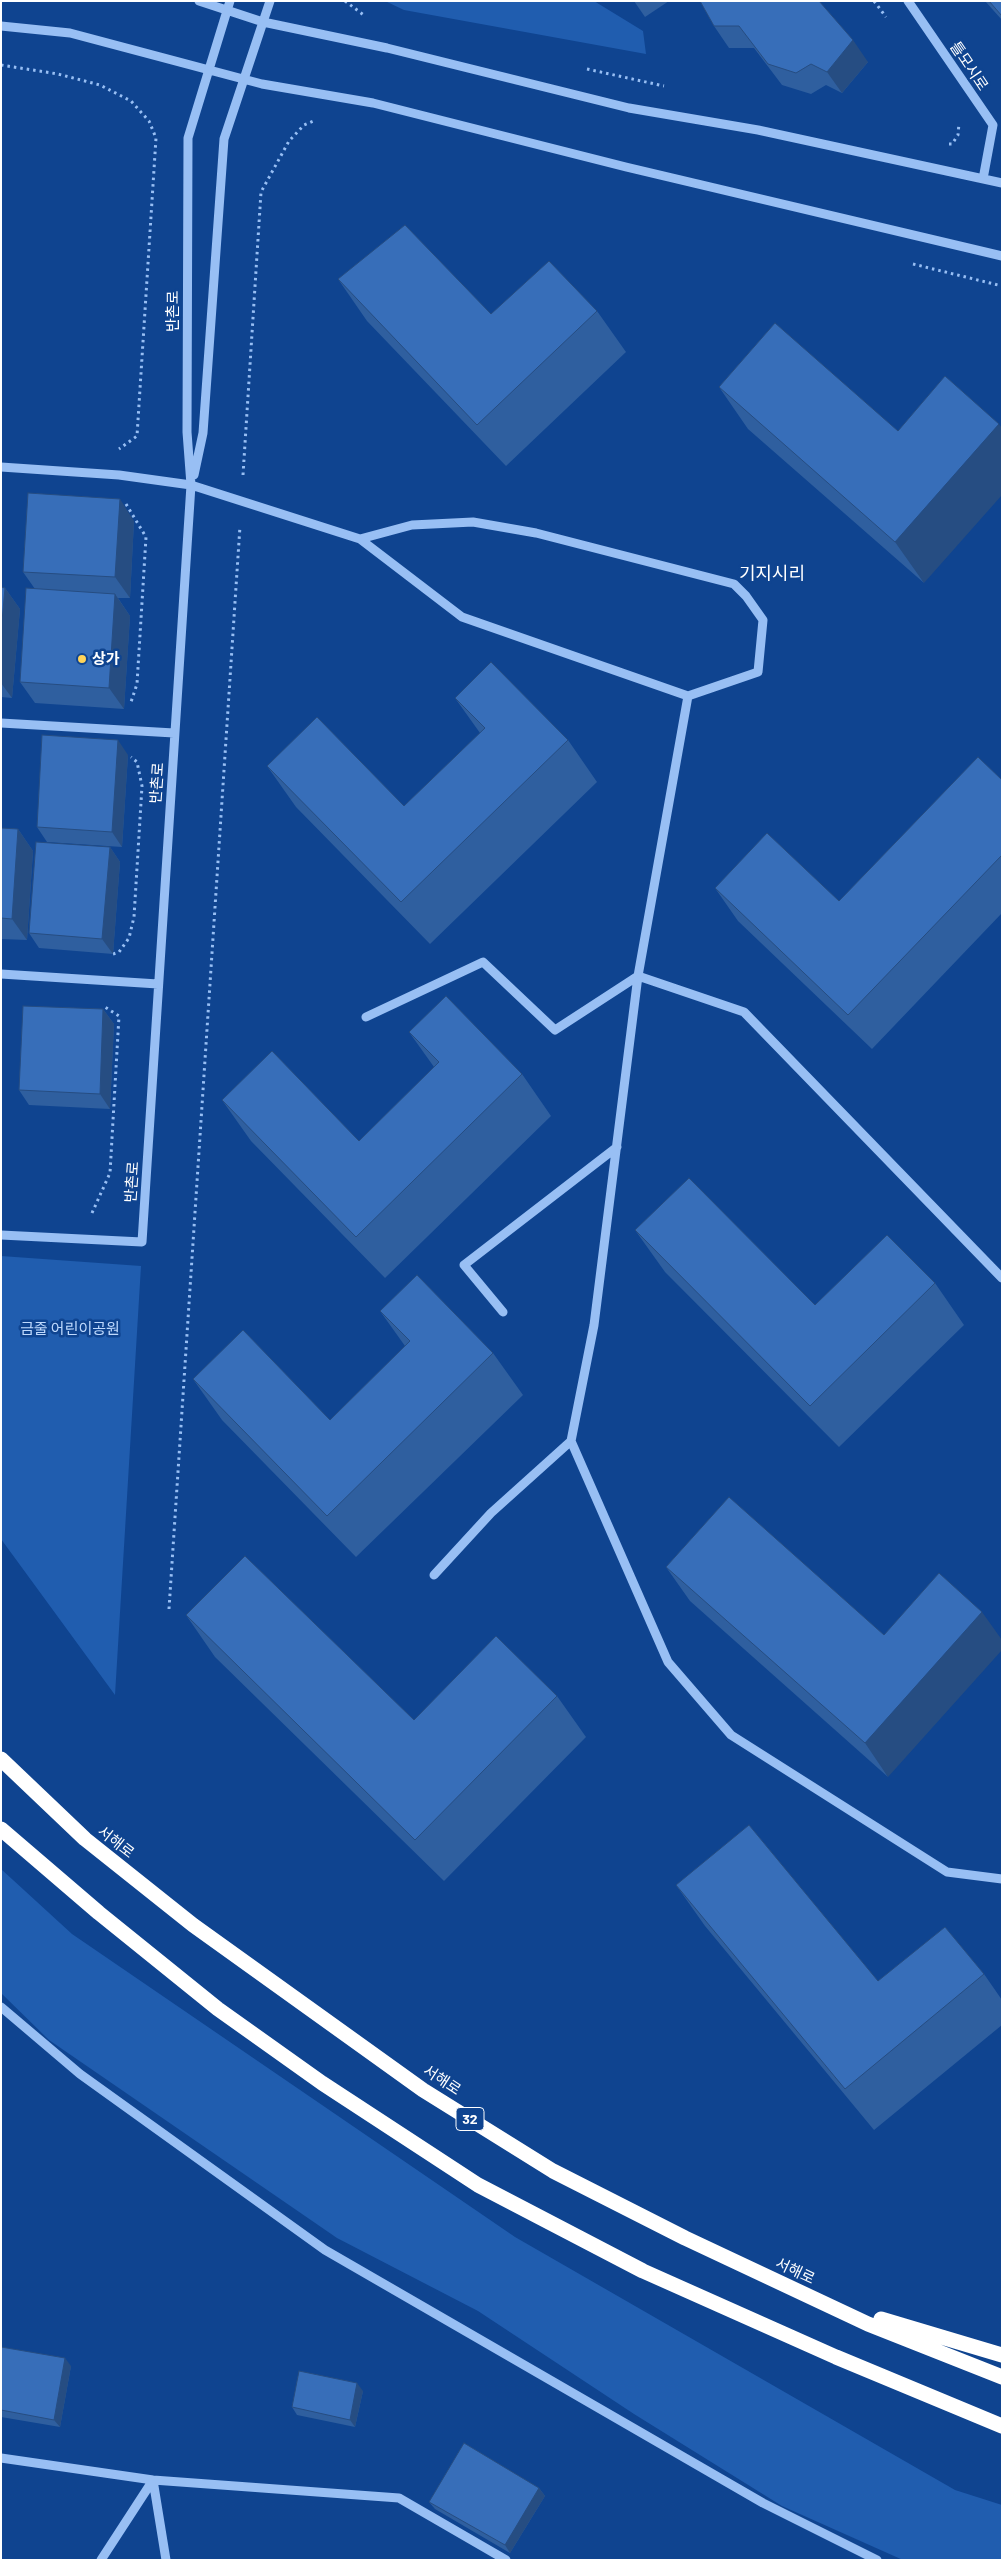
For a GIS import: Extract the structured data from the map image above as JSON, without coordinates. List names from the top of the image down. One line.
{"streets":{"highway":["서해로","32"],"street":["틀모시로","반촌로"]},"districts":["기지시리"],"parks":["금줄 어린이공원"],"places":["상가"]}
